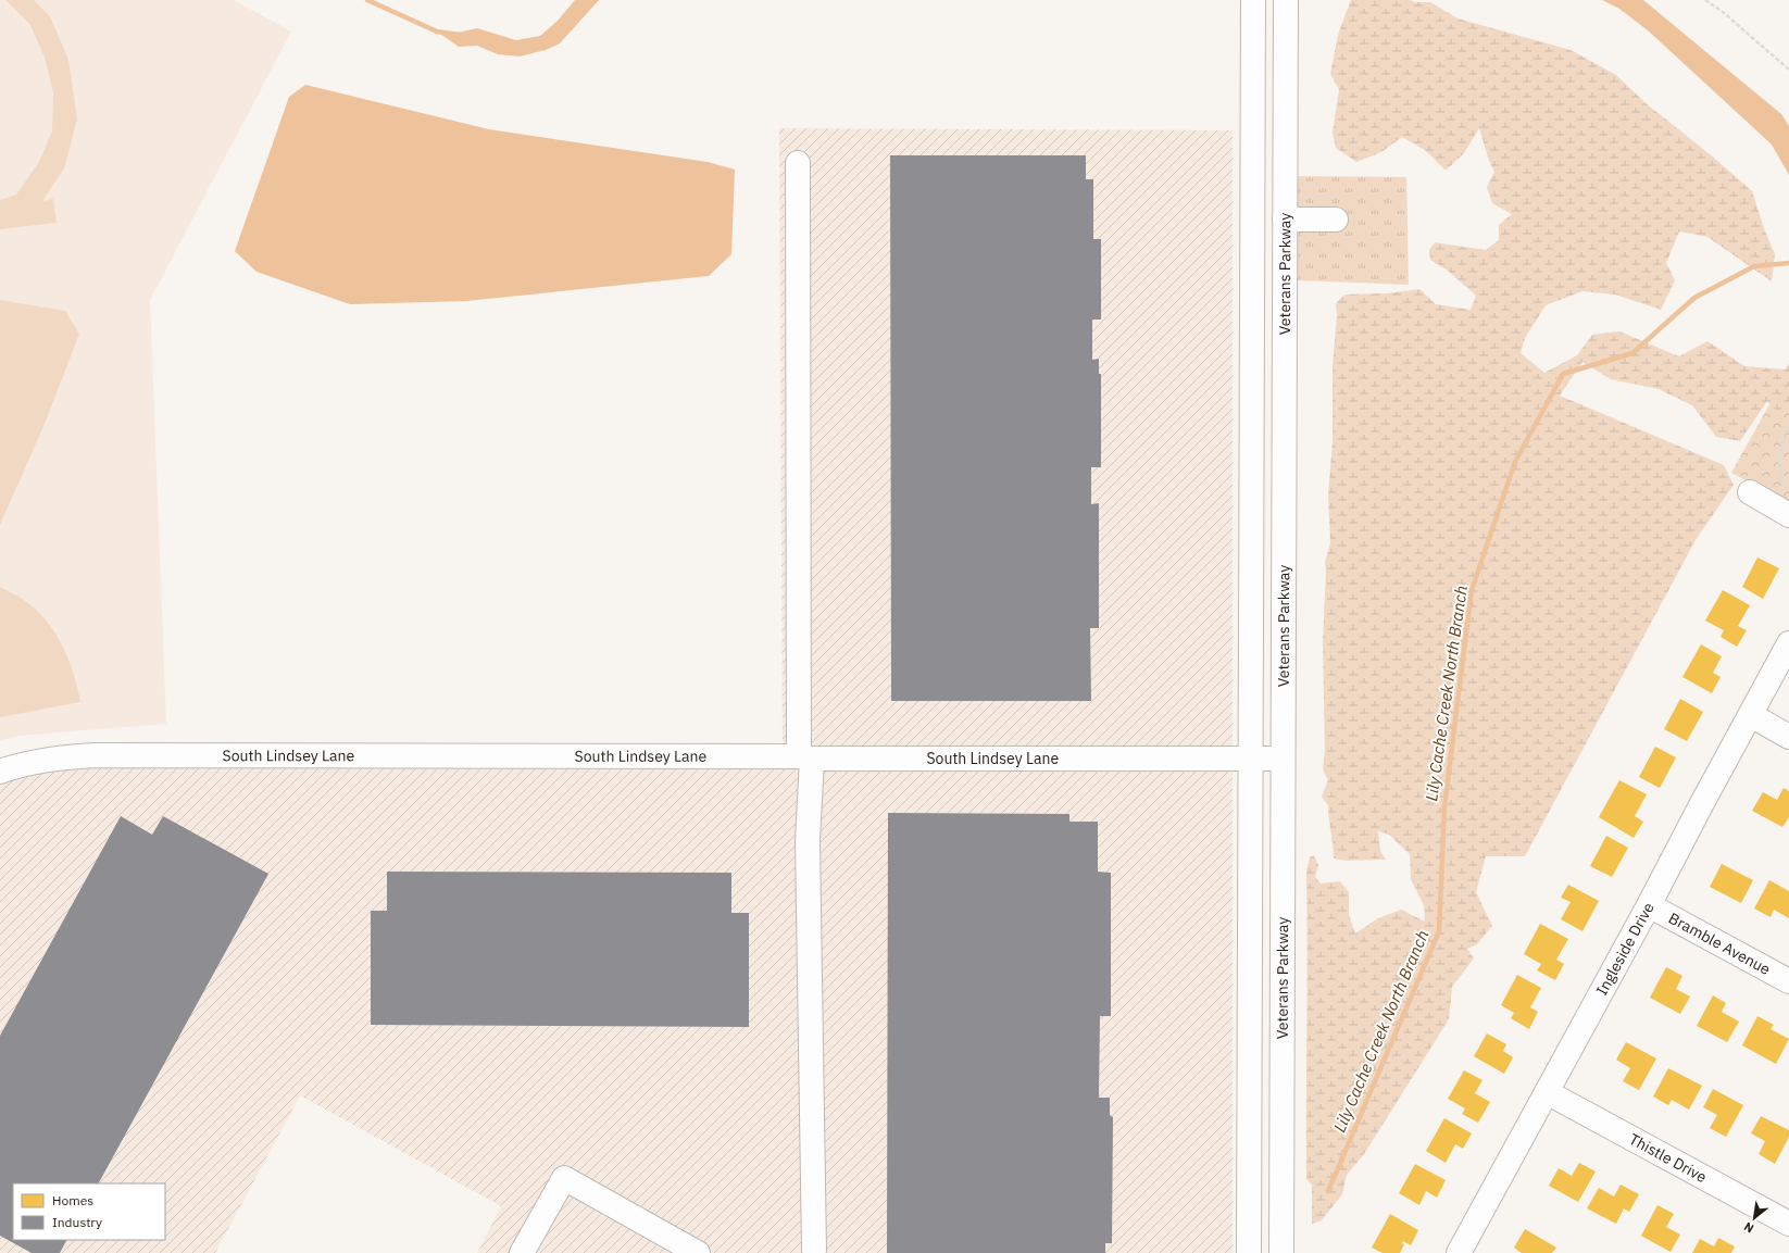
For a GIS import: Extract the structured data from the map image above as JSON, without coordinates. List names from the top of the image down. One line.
{"streets":{"main road":["Veterans Parkway","South Lindsey Lane","Bramble Avenue","Ingleside Drive","Thistle Drive"]},"crossings":[["Veterans Parkway","South Lindsey Lane"],["Bramble Avenue","Ingleside Drive"],["Ingleside Drive","Thistle Drive"]],"water":["Lily Cache Creek North Branch"],"legend":["Homes","Industry"],"north":"bottom left"}
